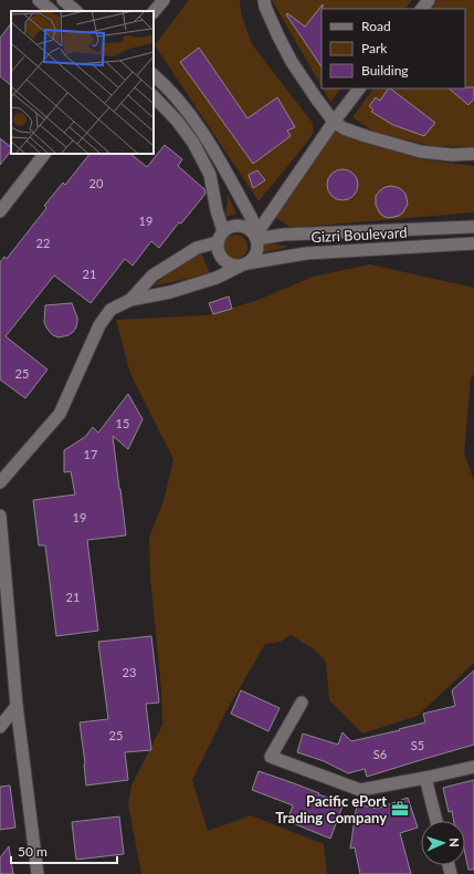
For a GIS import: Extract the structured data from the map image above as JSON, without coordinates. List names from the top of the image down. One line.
{"streets":{"street":["Gizri Boulevard"]},"places":{"office":["Pacific ePort Trading Company"]},"house_numbers":["20","19","22","21","25","15","17","19","21","23","25","S5","S6"],"legend":["Road","Park","Building"],"scale_bar":"50 m","north":"right"}
